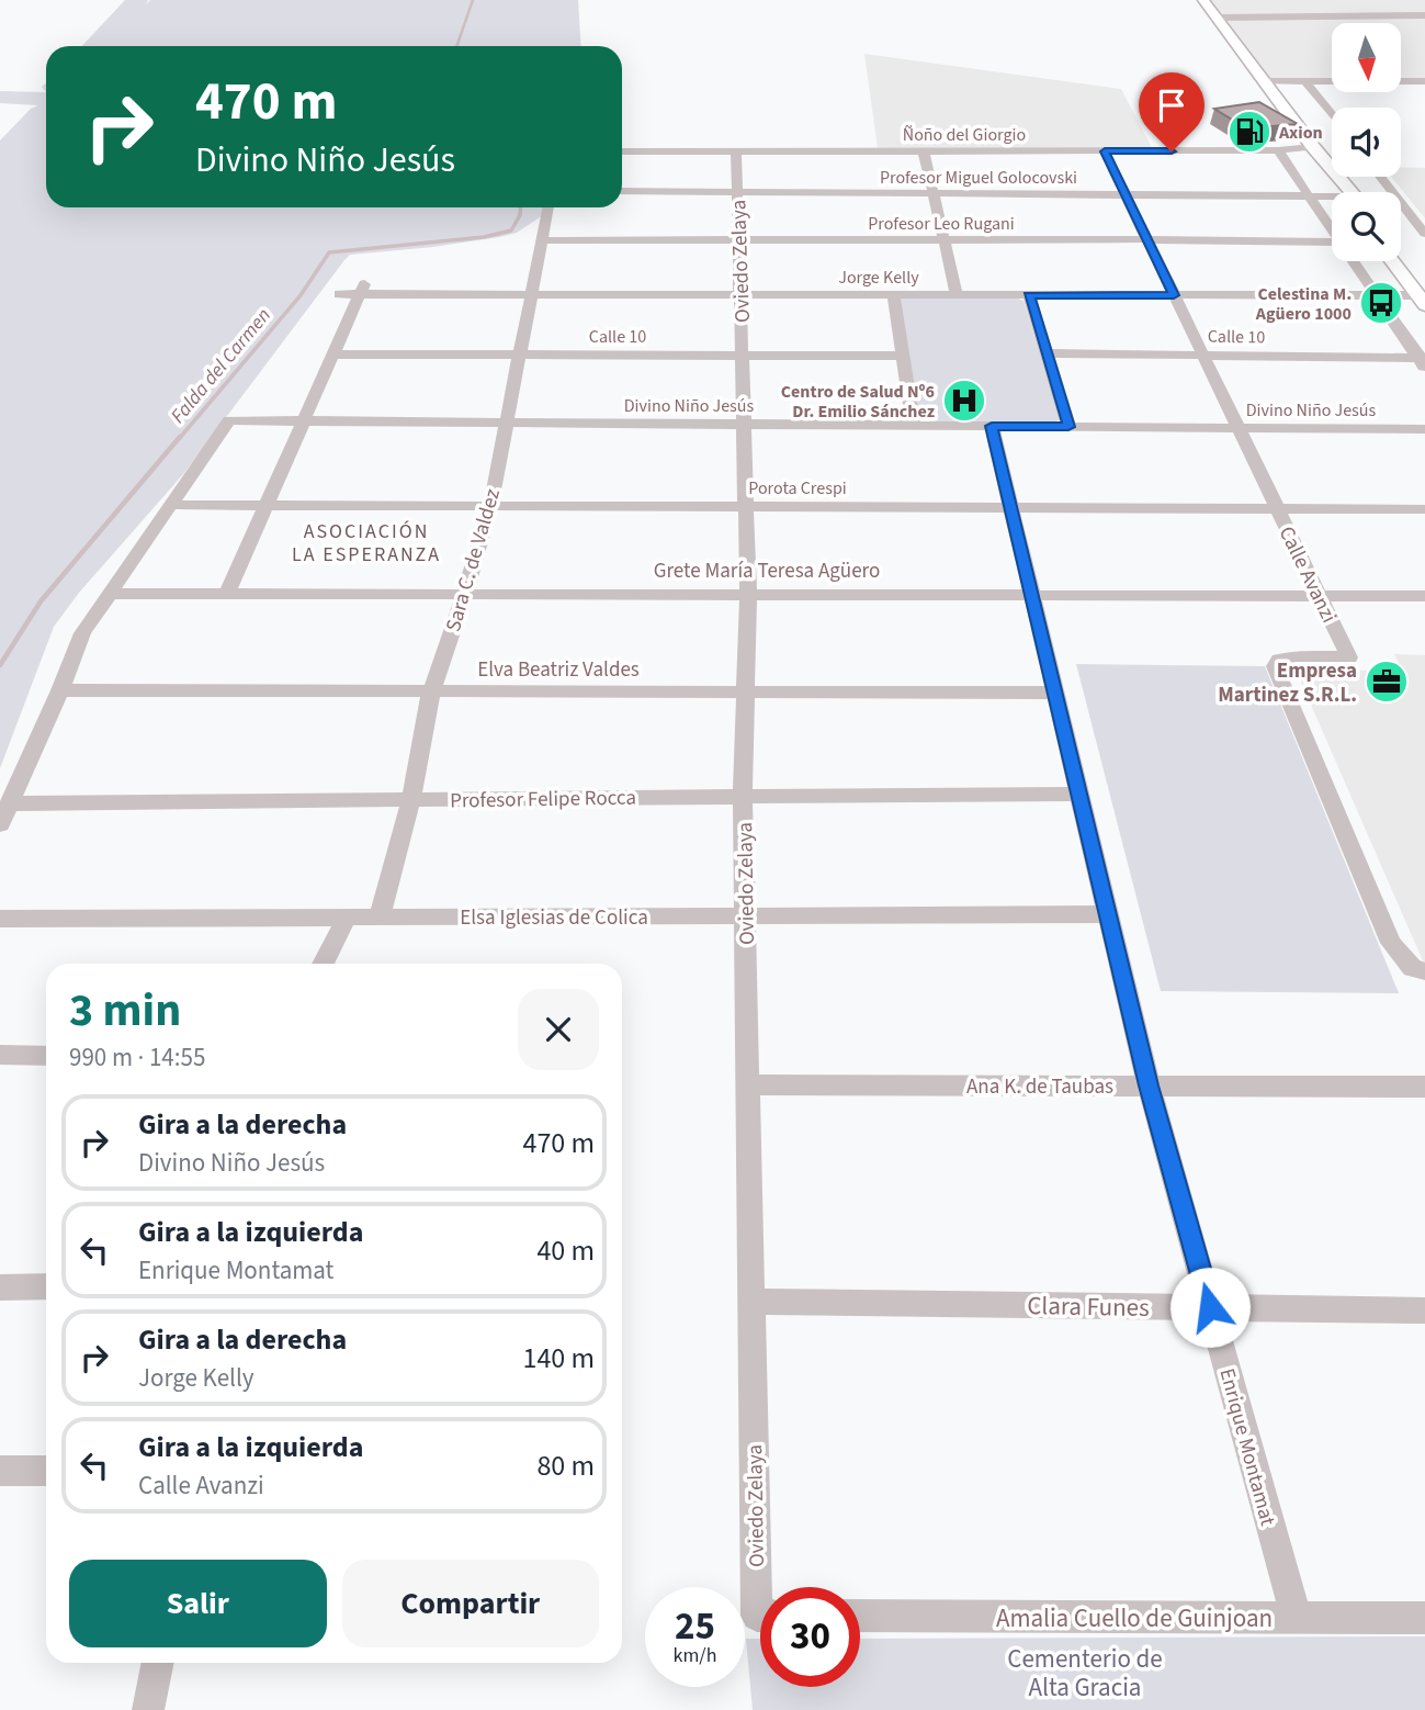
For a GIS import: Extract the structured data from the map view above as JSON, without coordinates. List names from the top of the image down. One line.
{"streets":{"street":["Ñoño del Giorgio","Profesor Miguel Golocovski","Profesor Leo Rugani","Oviedo Zelaya","Jorge Kelly","Calle 10","Divino Niño Jesús","Porota Crespi","Sara C. de Valdez","Grete María Teresa Agüero","Calle Avanzi","Elva Beatriz Valdes","Profesor Felipe Rocca","Elsa Iglesias de Colica","Ana K. de Taubas","Clara Funes","Enrique Montamat","Amalia Cuello de Guinjoan"]},"crossings":[["Ñoño del Giorgio","Oviedo Zelaya"],["Ñoño del Giorgio","Calle Avanzi"],["Profesor Miguel Golocovski","Oviedo Zelaya"],["Profesor Miguel Golocovski","Calle Avanzi"],["Profesor Leo Rugani","Oviedo Zelaya"],["Profesor Leo Rugani","Sara C. de Valdez"],["Profesor Leo Rugani","Calle Avanzi"],["Oviedo Zelaya","Jorge Kelly"],["Oviedo Zelaya","Calle 10"],["Oviedo Zelaya","Divino Niño Jesús"],["Oviedo Zelaya","Porota Crespi"],["Oviedo Zelaya","Grete María Teresa Agüero"],["Oviedo Zelaya","Elva Beatriz Valdes"],["Oviedo Zelaya","Profesor Felipe Rocca"],["Oviedo Zelaya","Elsa Iglesias de Colica"],["Oviedo Zelaya","Ana K. de Taubas"],["Oviedo Zelaya","Clara Funes"],["Jorge Kelly","Sara C. de Valdez"],["Jorge Kelly","Calle Avanzi"],["Calle 10","Sara C. de Valdez"],["Calle 10","Calle Avanzi"],["Divino Niño Jesús","Porota Crespi"],["Divino Niño Jesús","Sara C. de Valdez"],["Divino Niño Jesús","Calle Avanzi"],["Divino Niño Jesús","Enrique Montamat"],["Porota Crespi","Sara C. de Valdez"],["Porota Crespi","Calle Avanzi"],["Porota Crespi","Enrique Montamat"],["Sara C. de Valdez","Grete María Teresa Agüero"],["Sara C. de Valdez","Elva Beatriz Valdes"],["Sara C. de Valdez","Profesor Felipe Rocca"],["Sara C. de Valdez","Elsa Iglesias de Colica"],["Grete María Teresa Agüero","Calle Avanzi"],["Grete María Teresa Agüero","Enrique Montamat"],["Elva Beatriz Valdes","Enrique Montamat"],["Profesor Felipe Rocca","Enrique Montamat"],["Elsa Iglesias de Colica","Enrique Montamat"],["Ana K. de Taubas","Enrique Montamat"],["Clara Funes","Enrique Montamat"],["Enrique Montamat","Amalia Cuello de Guinjoan"]],"districts":["ASOCIACIÓN LA ESPERANZA"],"water":["Falda del Carmen"],"parks":["Cementerio de Alta Gracia"],"places":{"fuel station":["Axion"],"bus stop":["Celestina M. Agüero 1000"],"hospital":["Centro de Salud Nº6 Dr. Emilio Sánchez"],"office":["Empresa Martinez S.R.L."]},"north":"bottom","page":{"turn":["470 m","Divino Niño Jesús"],"heading":["3 min","990 m · 14:55"],"list":[{"name":"Gira a la derecha","note":"Divino Niño Jesús","value":"470 m"},{"name":"Gira a la izquierda","note":"Enrique Montamat","value":"40 m"},{"name":"Gira a la derecha","note":"Jorge Kelly","value":"140 m"},{"name":"Gira a la izquierda","note":"Calle Avanzi","value":"80 m"}],"buttons":["Salir","Compartir"],"speed":"25 km/h","limit":"30"}}
